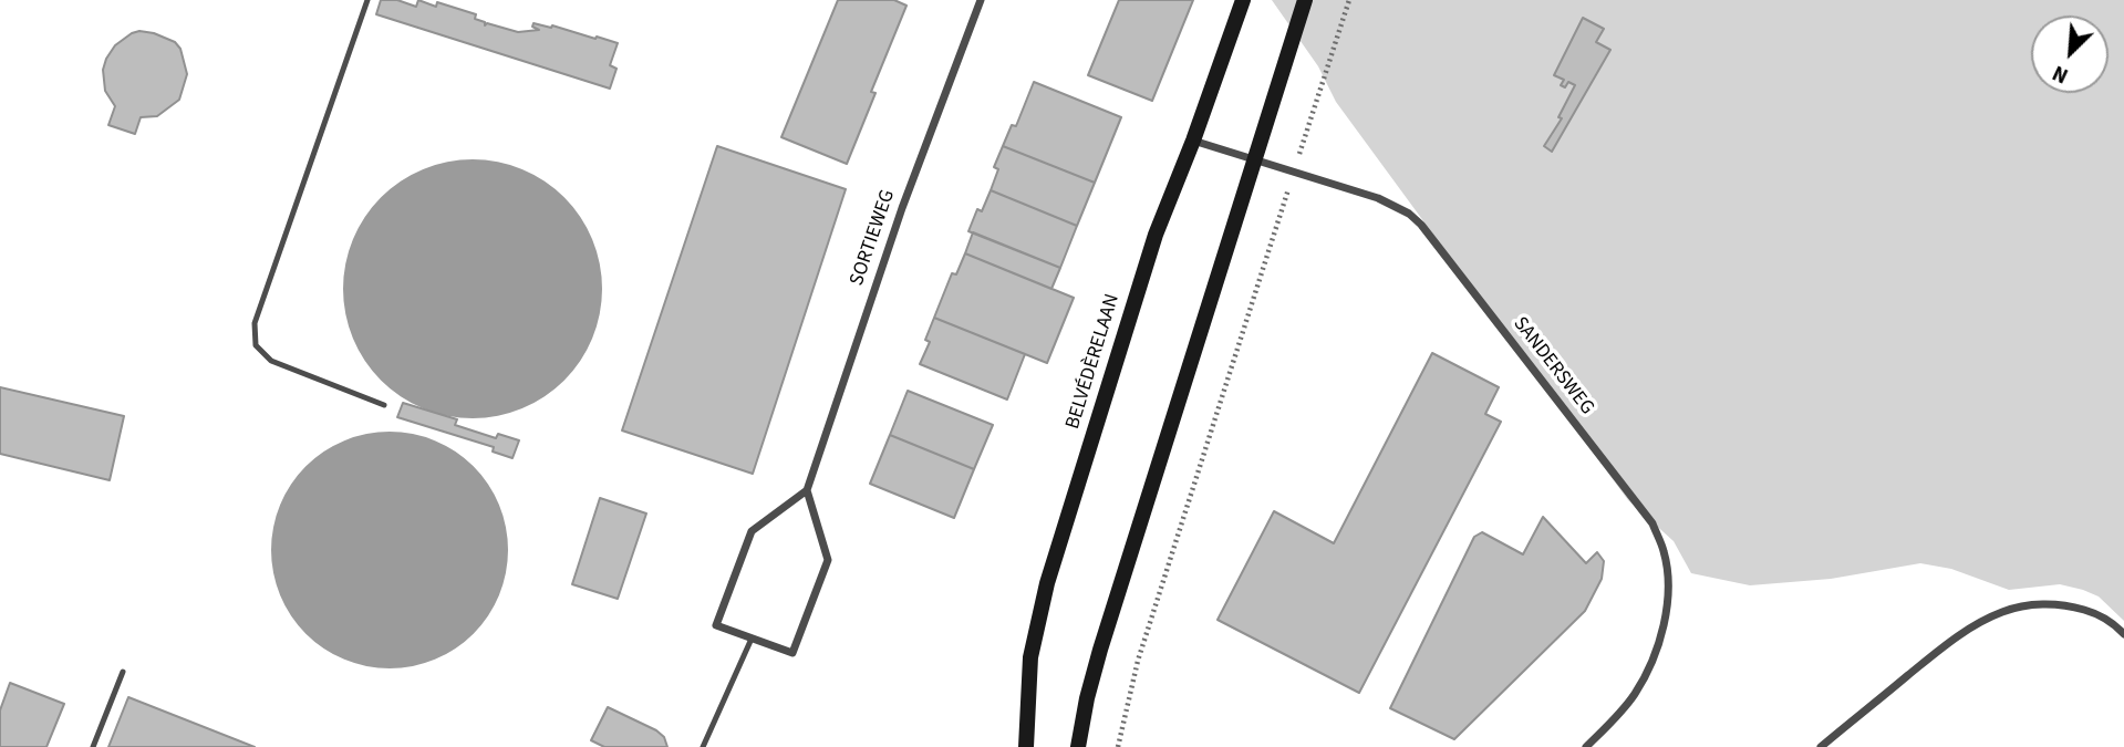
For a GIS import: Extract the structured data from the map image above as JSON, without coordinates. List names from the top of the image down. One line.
{"streets":{"main road":["BELVÉDÈRELAAN"],"street":["SORTIEWEG","SANDERSWEG"]},"crossings":[["BELVÉDÈRELAAN","SANDERSWEG"]],"north":"bottom left"}
